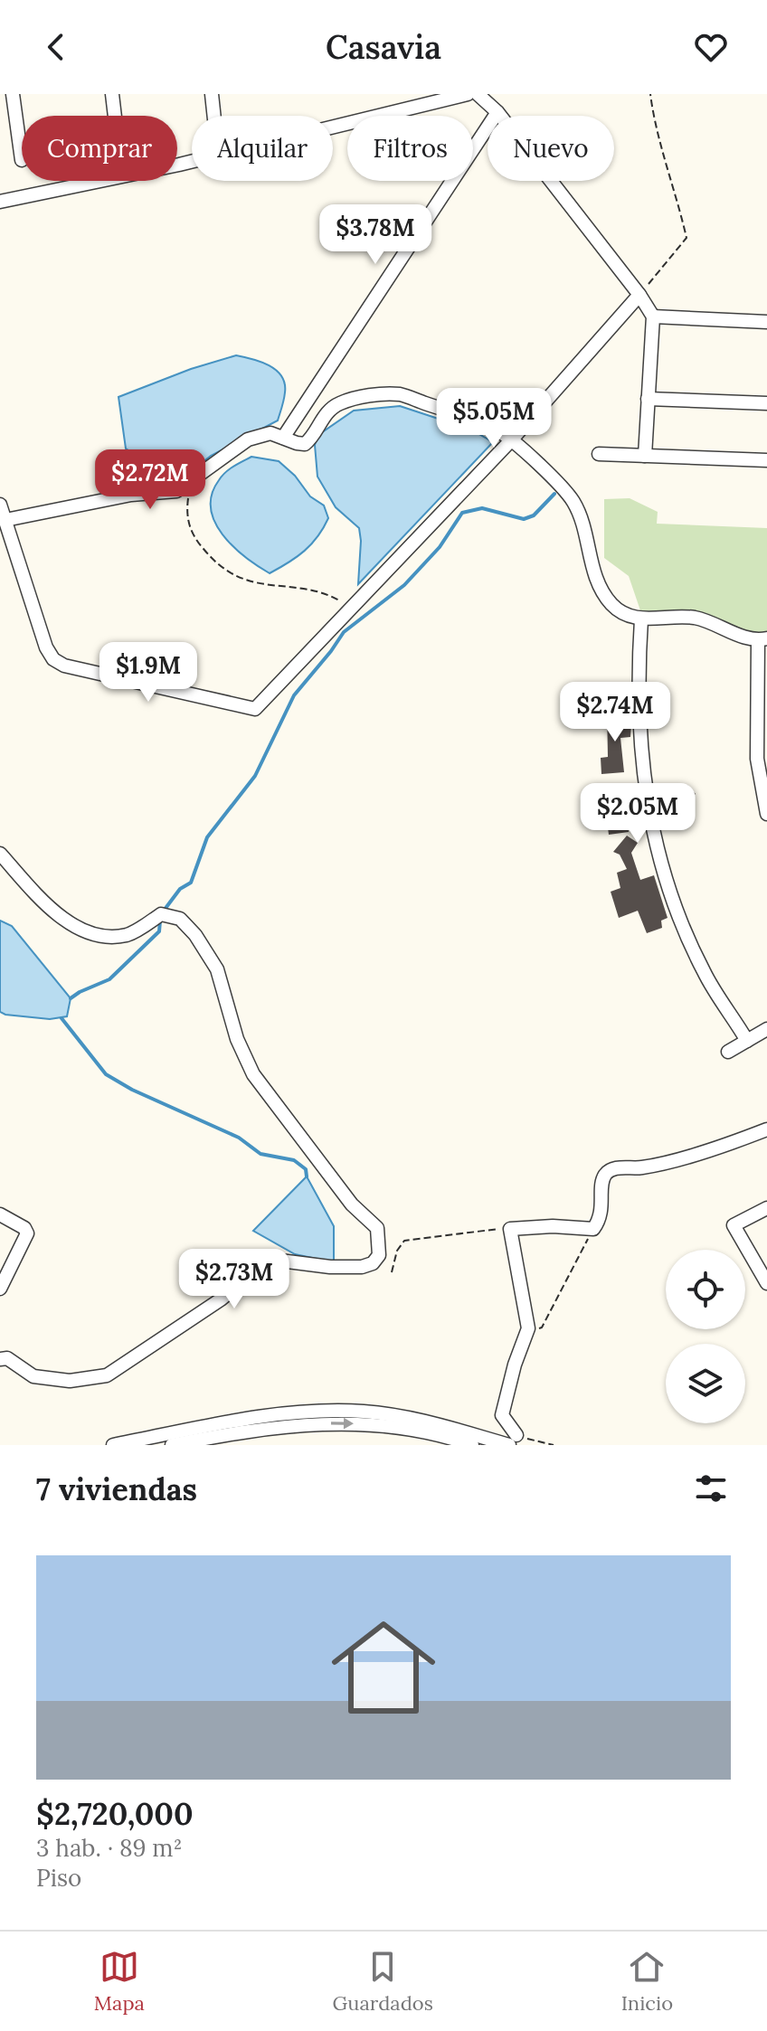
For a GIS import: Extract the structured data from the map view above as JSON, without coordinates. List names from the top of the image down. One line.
{"page":{"header":"Casavia","chip":["Comprar","Alquilar","Filtros","Nuevo"],"price":["$3.78M","$5.05M","$2.72M","$1.9M","$2.74M","$2.05M","$2.73M"],"heading":"7 viviendas","list":[{"name":"$2,720,000","note":"3 hab. · 89 m² · Piso"}],"tabs":["Mapa","Guardados","Inicio"]}}
